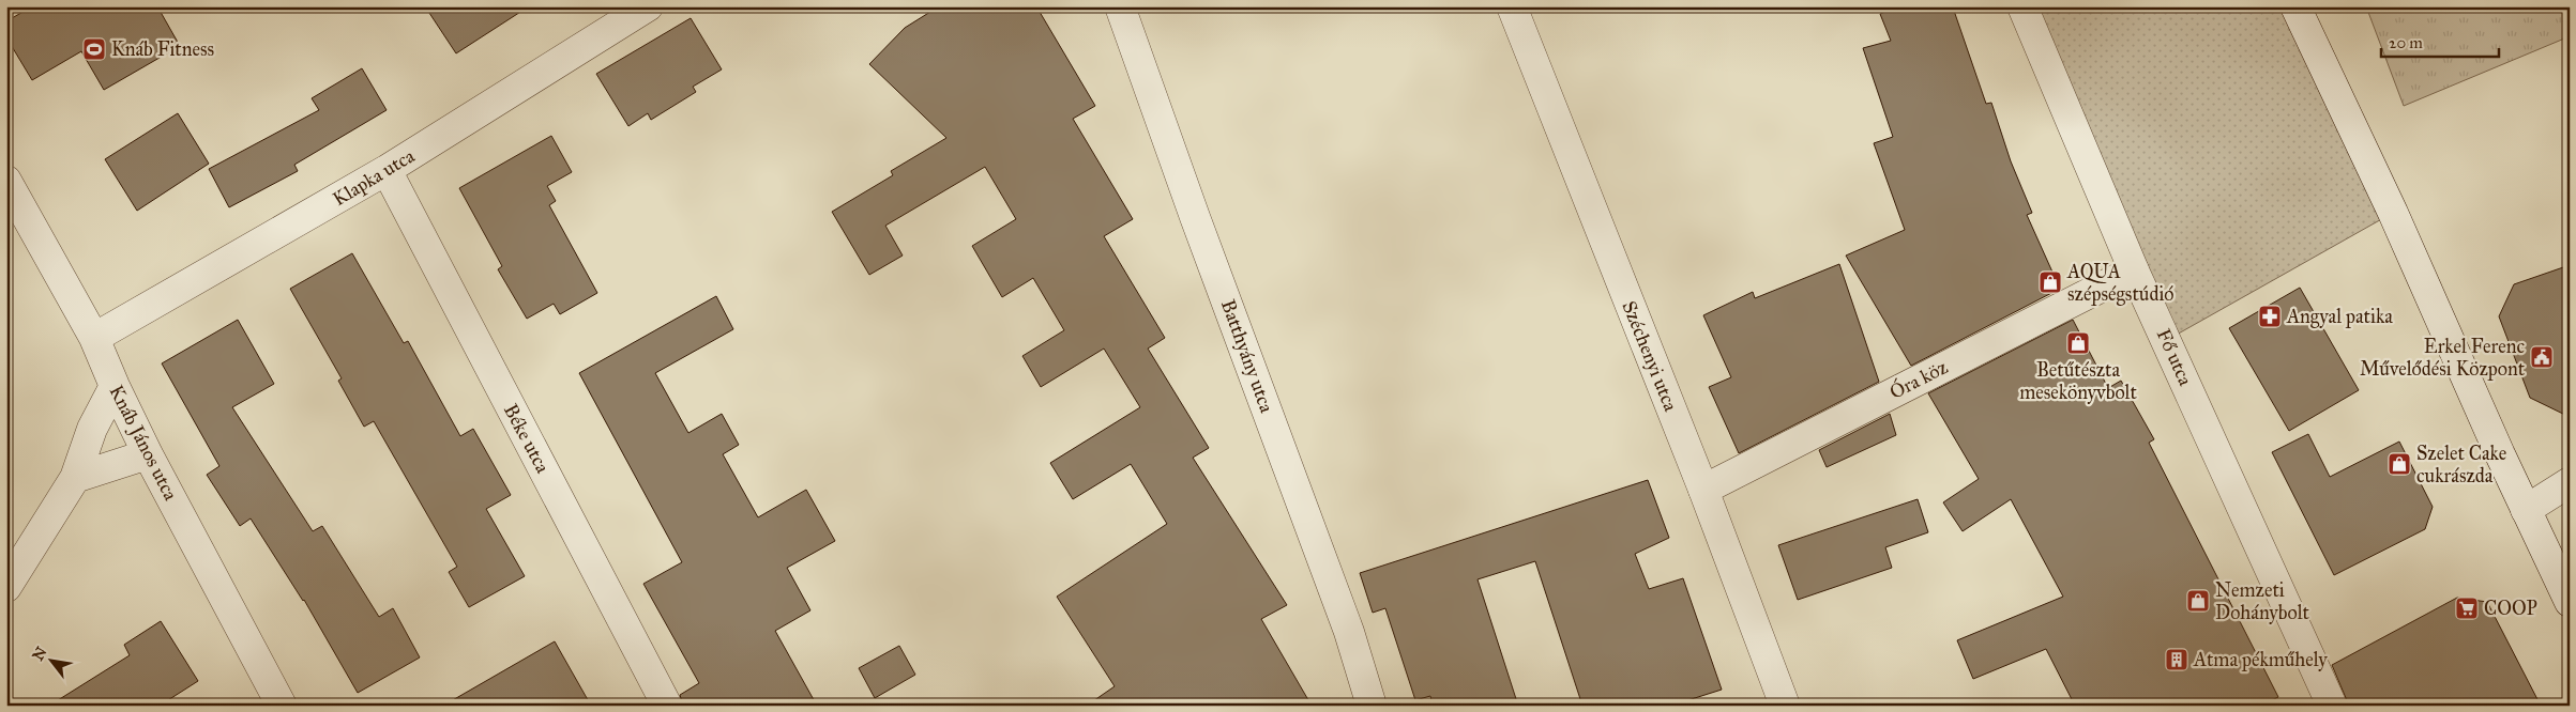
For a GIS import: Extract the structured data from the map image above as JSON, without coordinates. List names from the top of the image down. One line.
{"streets":{"street":["Klapka utca","Batthyány utca","Széchenyi utca","Fő utca","Óra köz","Béke utca","Knáb János utca"]},"crossings":[["Klapka utca","Béke utca"],["Klapka utca","Knáb János utca"],["Széchenyi utca","Óra köz"],["Fő utca","Óra köz"]],"places":{"sports":["Knáb Fitness"],"shop":["AQUA szépségstúdió","Betűtészta mesekönyvbolt","Szelet Cake cukrászda","Nemzeti Dohánybolt"],"pharmacy":["Angyal patika"],"public building":["Erkel Ferenc Művelődési Központ"],"supermarket":["COOP"],"building":["Atma pékműhely"]},"scale_bar":"20 m","north":"top left"}
